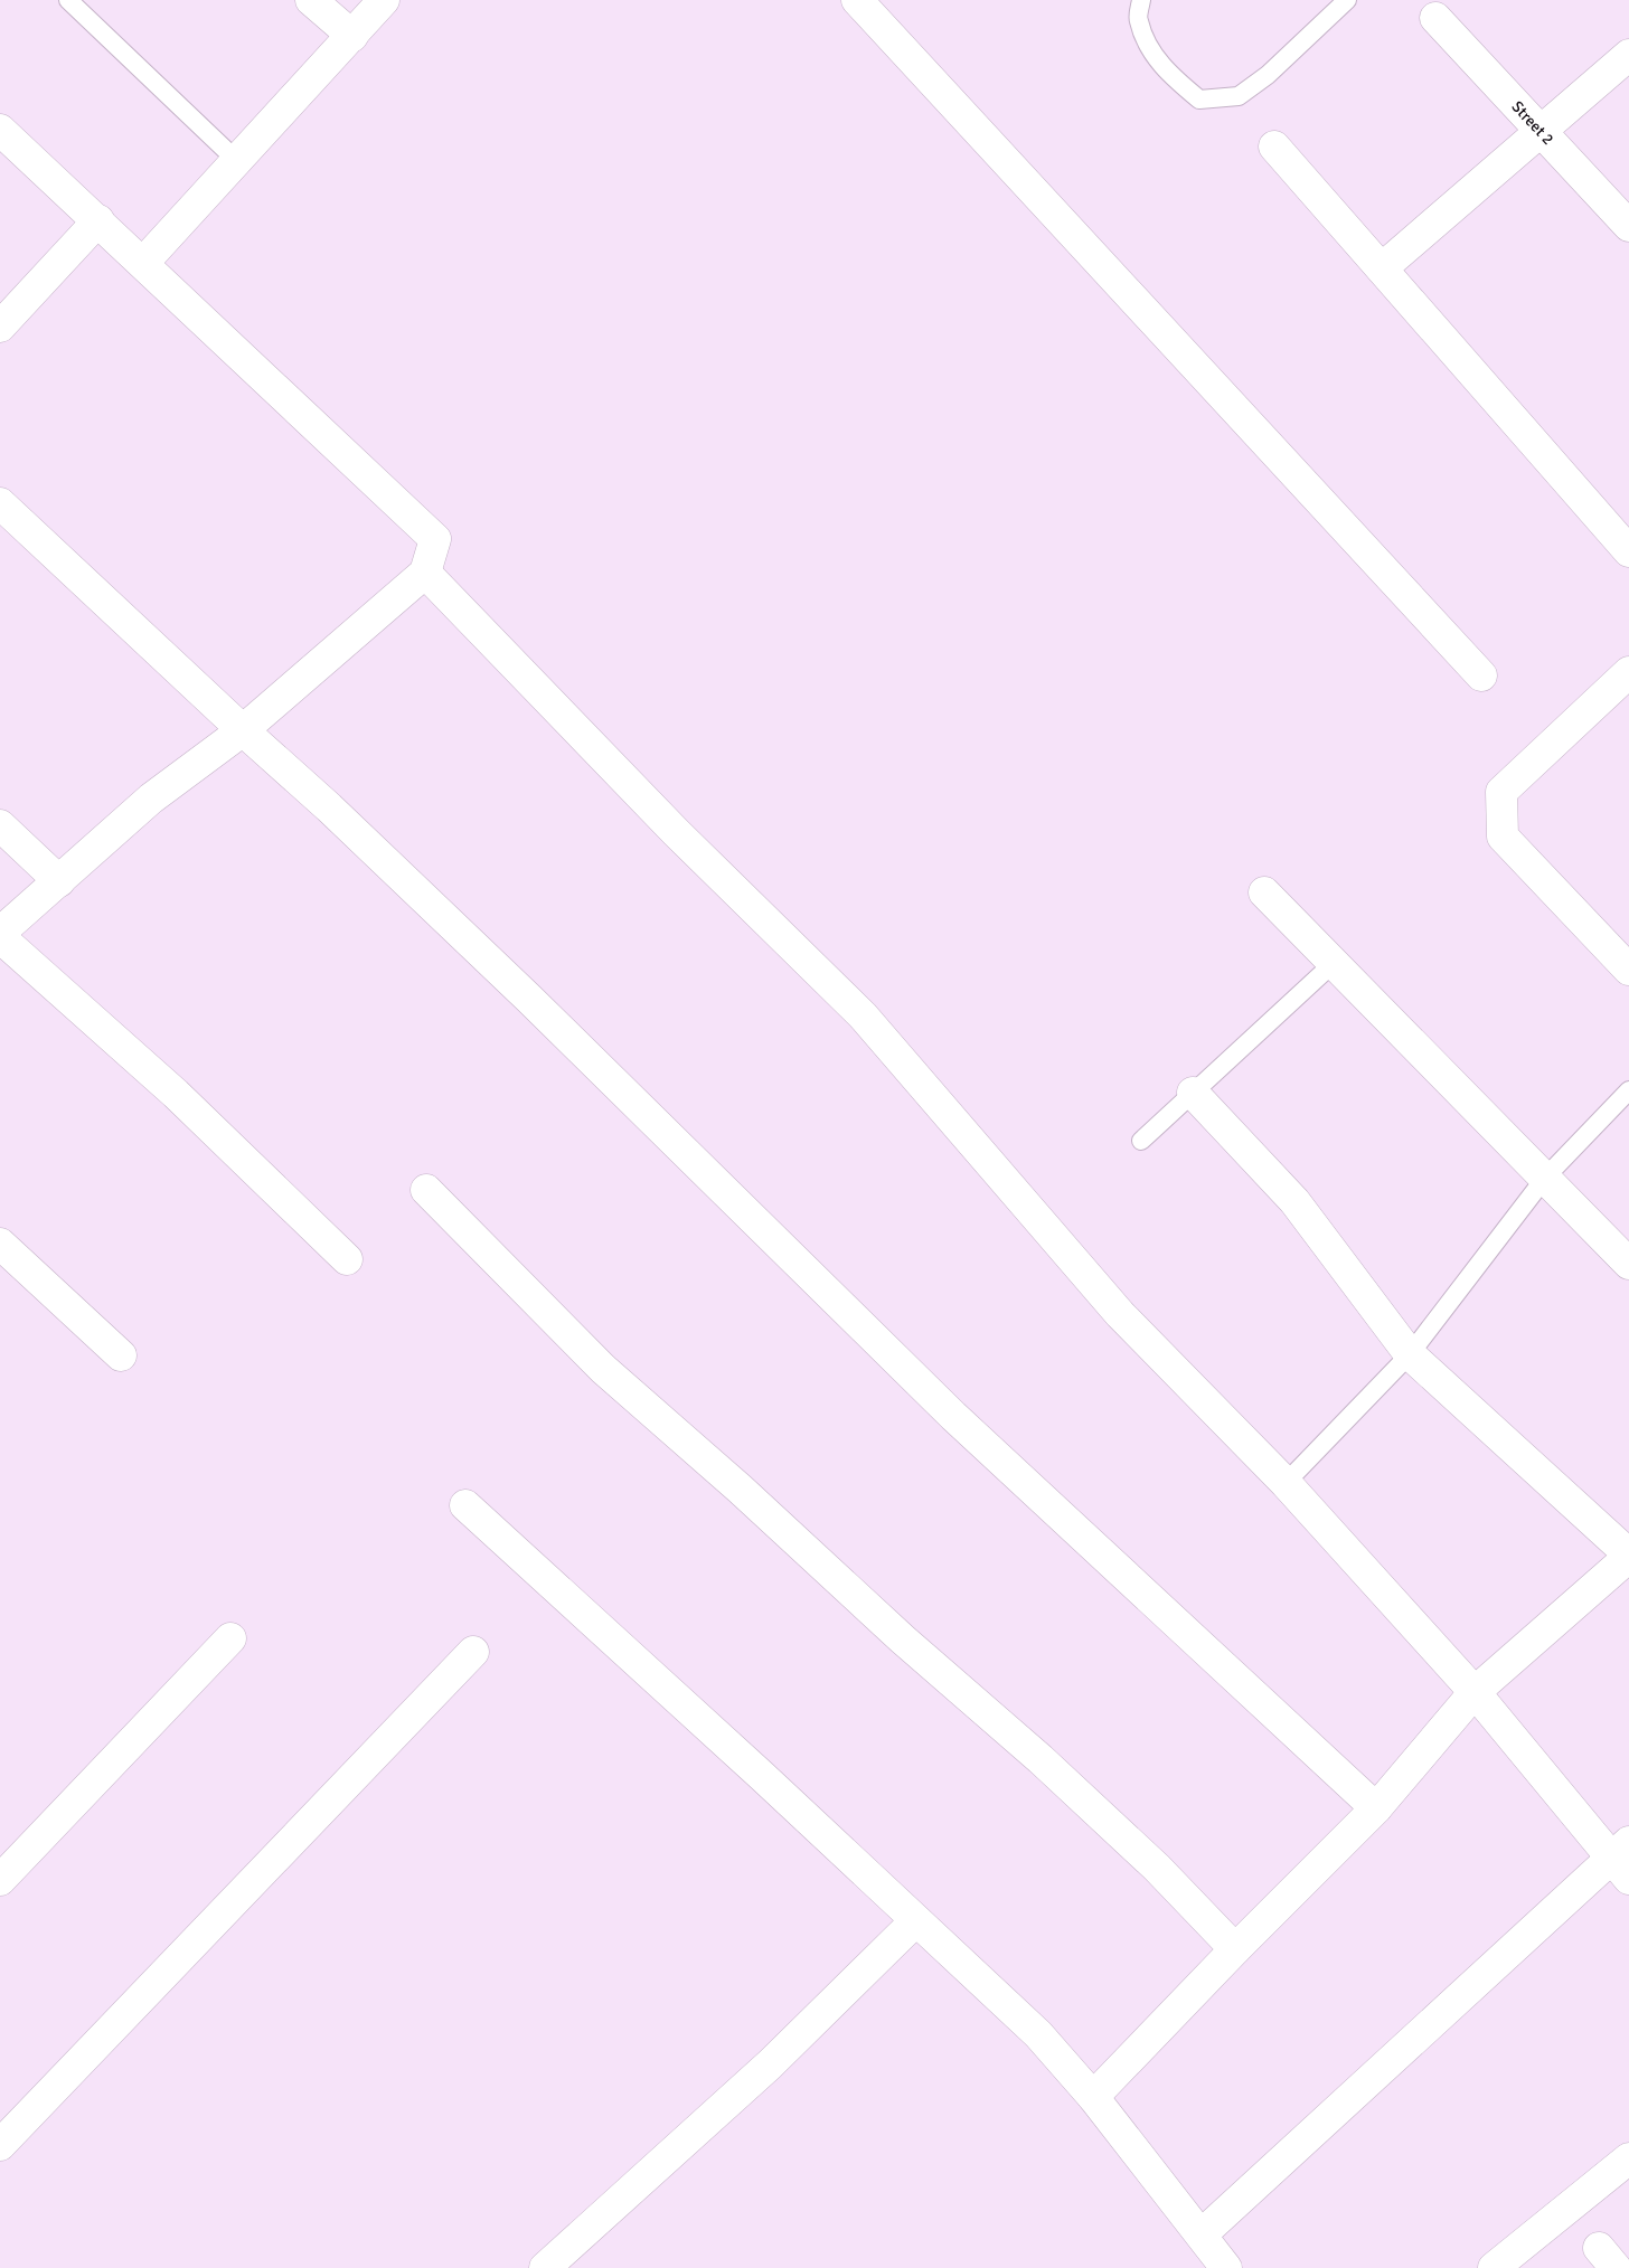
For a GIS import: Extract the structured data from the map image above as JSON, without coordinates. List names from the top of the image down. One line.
{"streets":{"street":["Street 2"]}}
